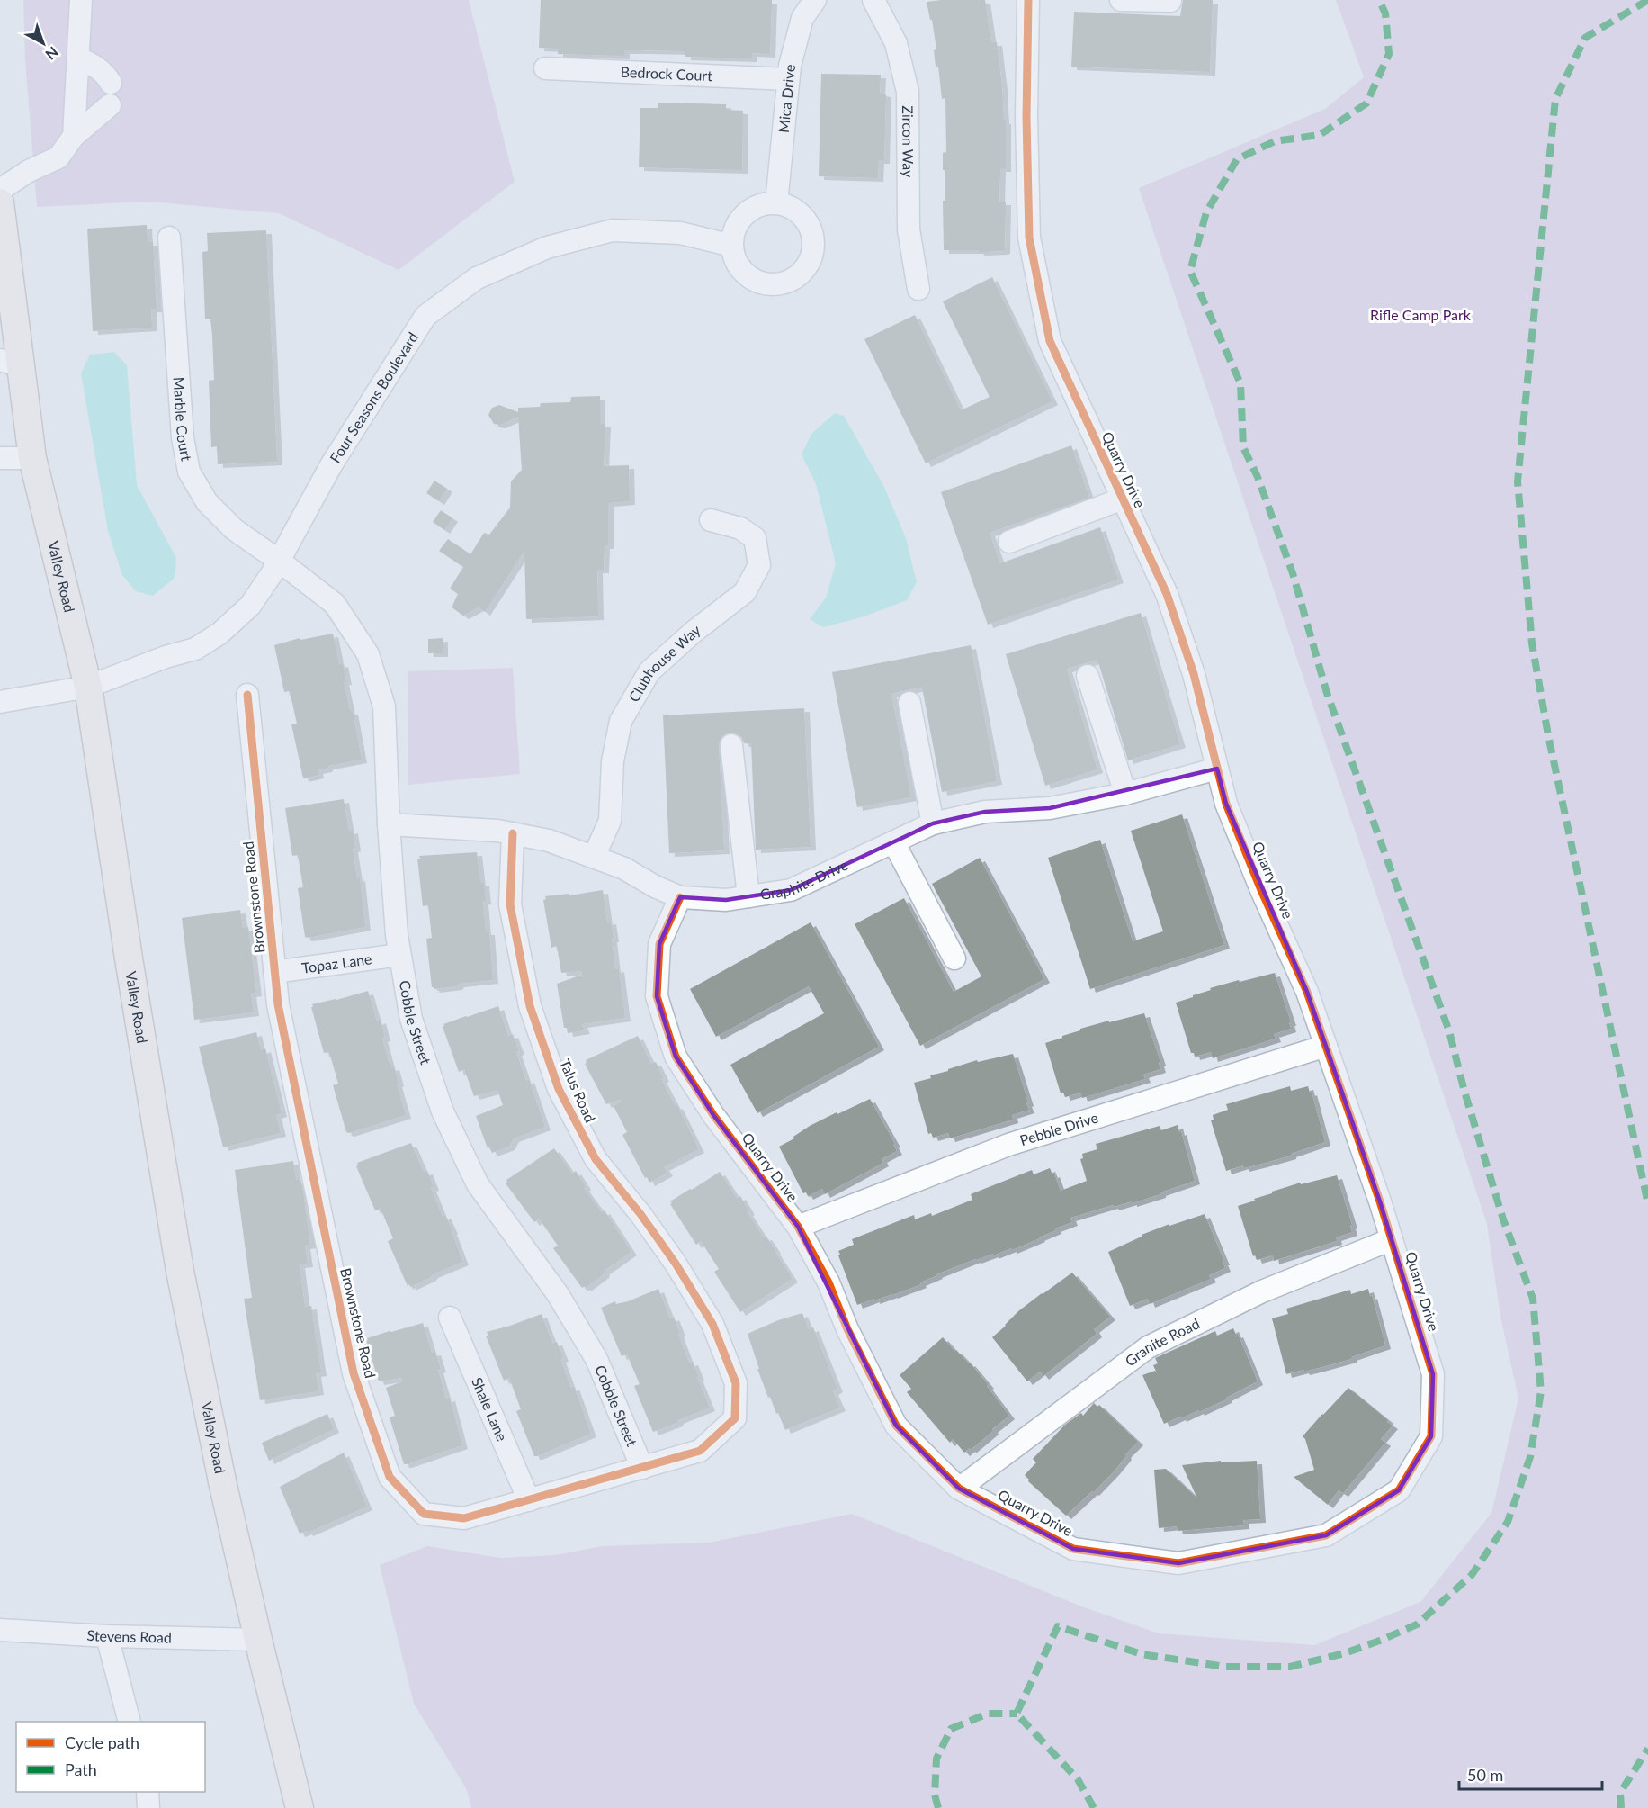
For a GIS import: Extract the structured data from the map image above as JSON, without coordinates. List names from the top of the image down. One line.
{"streets":{"main road":["Valley Road"],"street":["Bedrock Court","Mica Drive","Zircon Way","Four Seasons Boulevard","Marble Court","Quarry Drive","Clubhouse Way","Graphite Drive","Brownstone Road","Topaz Lane","Cobble Street","Talus Road","Pebble Drive","Granite Road","Shale Lane","Stevens Road"]},"crossings":[["Bedrock Court","Mica Drive"],["Mica Drive","Four Seasons Boulevard"],["Four Seasons Boulevard","Marble Court"],["Four Seasons Boulevard","Valley Road"],["Four Seasons Boulevard","Cobble Street"],["Marble Court","Cobble Street"],["Quarry Drive","Graphite Drive"],["Quarry Drive","Pebble Drive"],["Quarry Drive","Granite Road"],["Valley Road","Stevens Road"],["Clubhouse Way","Graphite Drive"],["Graphite Drive","Cobble Street"],["Graphite Drive","Talus Road"],["Brownstone Road","Topaz Lane"],["Brownstone Road","Cobble Street"],["Brownstone Road","Talus Road"],["Brownstone Road","Shale Lane"],["Topaz Lane","Cobble Street"]],"parks":["Rifle Camp Park"],"legend":["Cycle path","Path"],"scale_bar":"50 m","north":"bottom right"}
